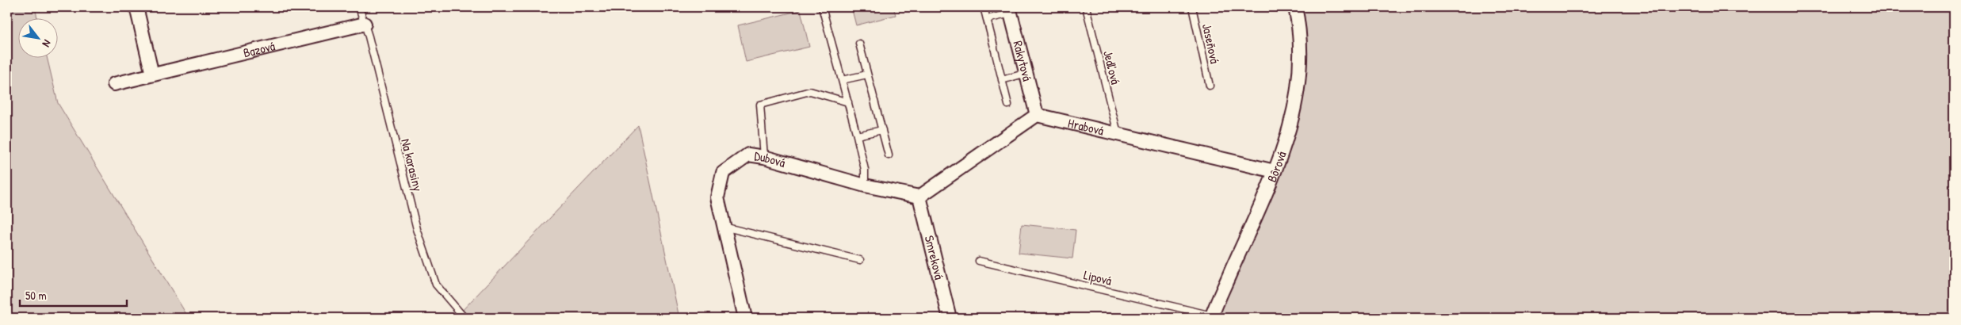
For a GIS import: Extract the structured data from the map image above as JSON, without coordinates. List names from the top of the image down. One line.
{"streets":{"street":["Bazová","Rakytová","Hrabová","Dubová","Bôrová","Smreková"],"lane":["Jaseňová","Jedľová","Na karasiny","Lipová"]},"crossings":[["Bazová","Na karasiny"],["Rakytová","Hrabová"],["Jedľová","Hrabová"],["Hrabová","Bôrová"],["Dubová","Smreková"],["Bôrová","Lipová"]],"scale_bar":"50 m","north":"bottom right"}
